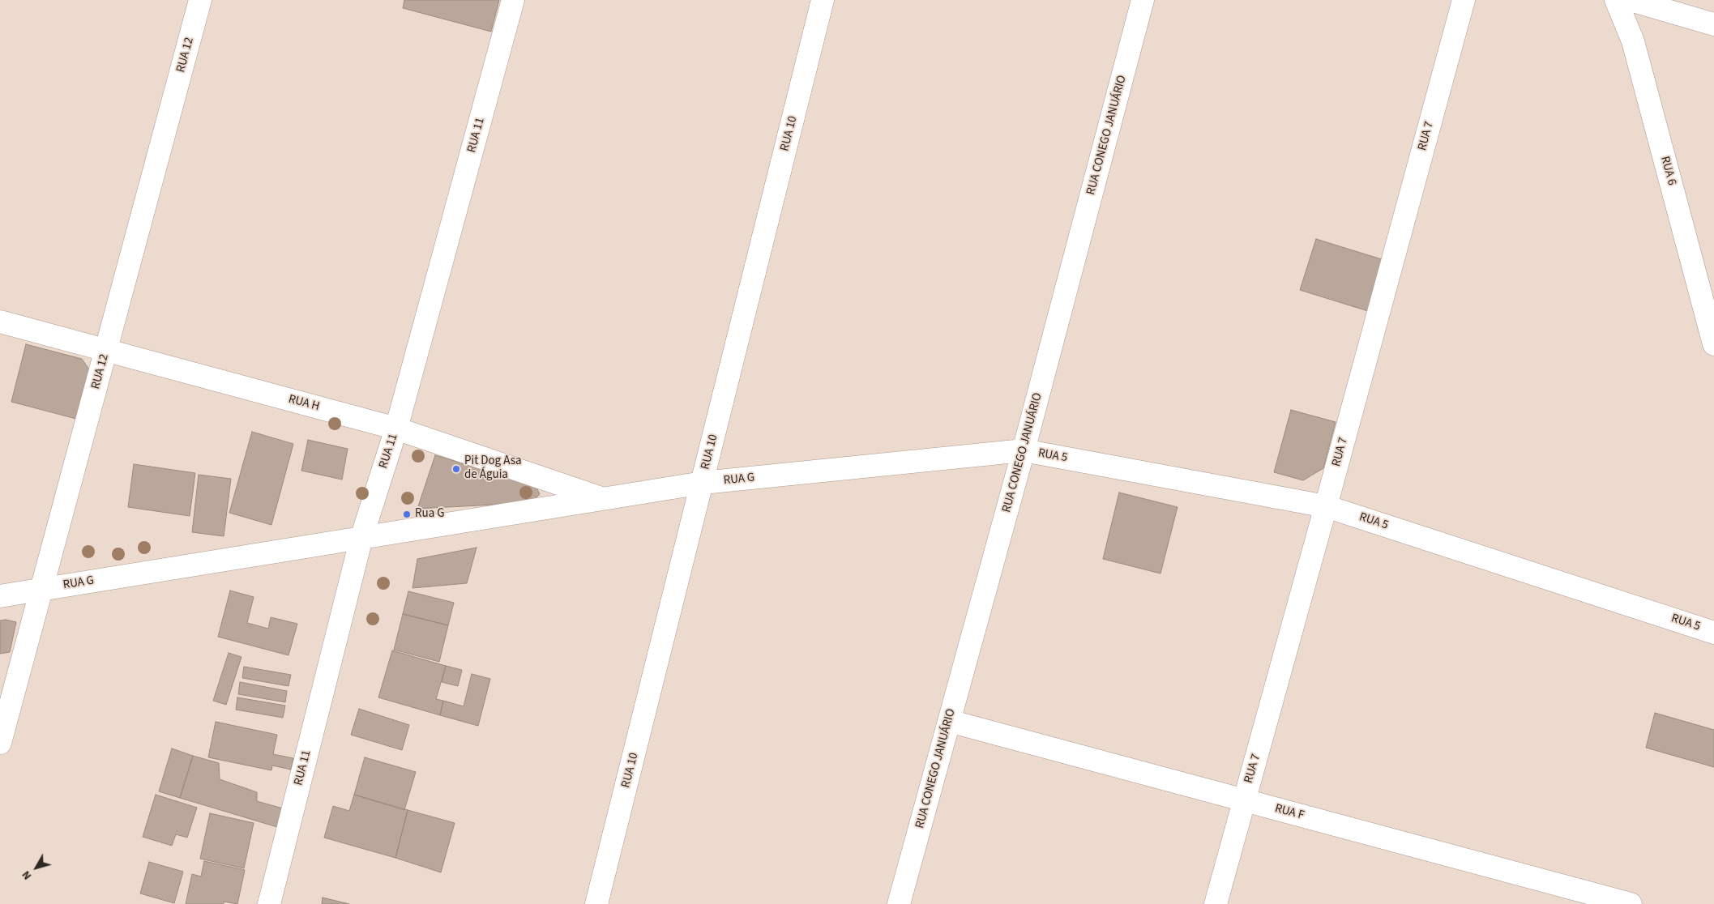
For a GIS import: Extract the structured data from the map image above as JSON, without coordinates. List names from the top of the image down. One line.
{"streets":{"street":["RUA 12","RUA 10","RUA 11","RUA CONEGO JANUÁRIO","RUA 7","RUA 6","RUA H","RUA 5","RUA G","RUA F"]},"crossings":[["RUA 12","RUA H"],["RUA 12","RUA G"],["RUA 10","RUA G"],["RUA 11","RUA H"],["RUA 11","RUA G"],["RUA CONEGO JANUÁRIO","RUA 5"],["RUA CONEGO JANUÁRIO","RUA G"],["RUA CONEGO JANUÁRIO","RUA F"],["RUA 7","RUA 5"],["RUA 7","RUA F"],["RUA H","RUA G"],["RUA 5","RUA G"]],"places":["Pit Dog Asa de Águia","Rua G"],"north":"bottom left"}
